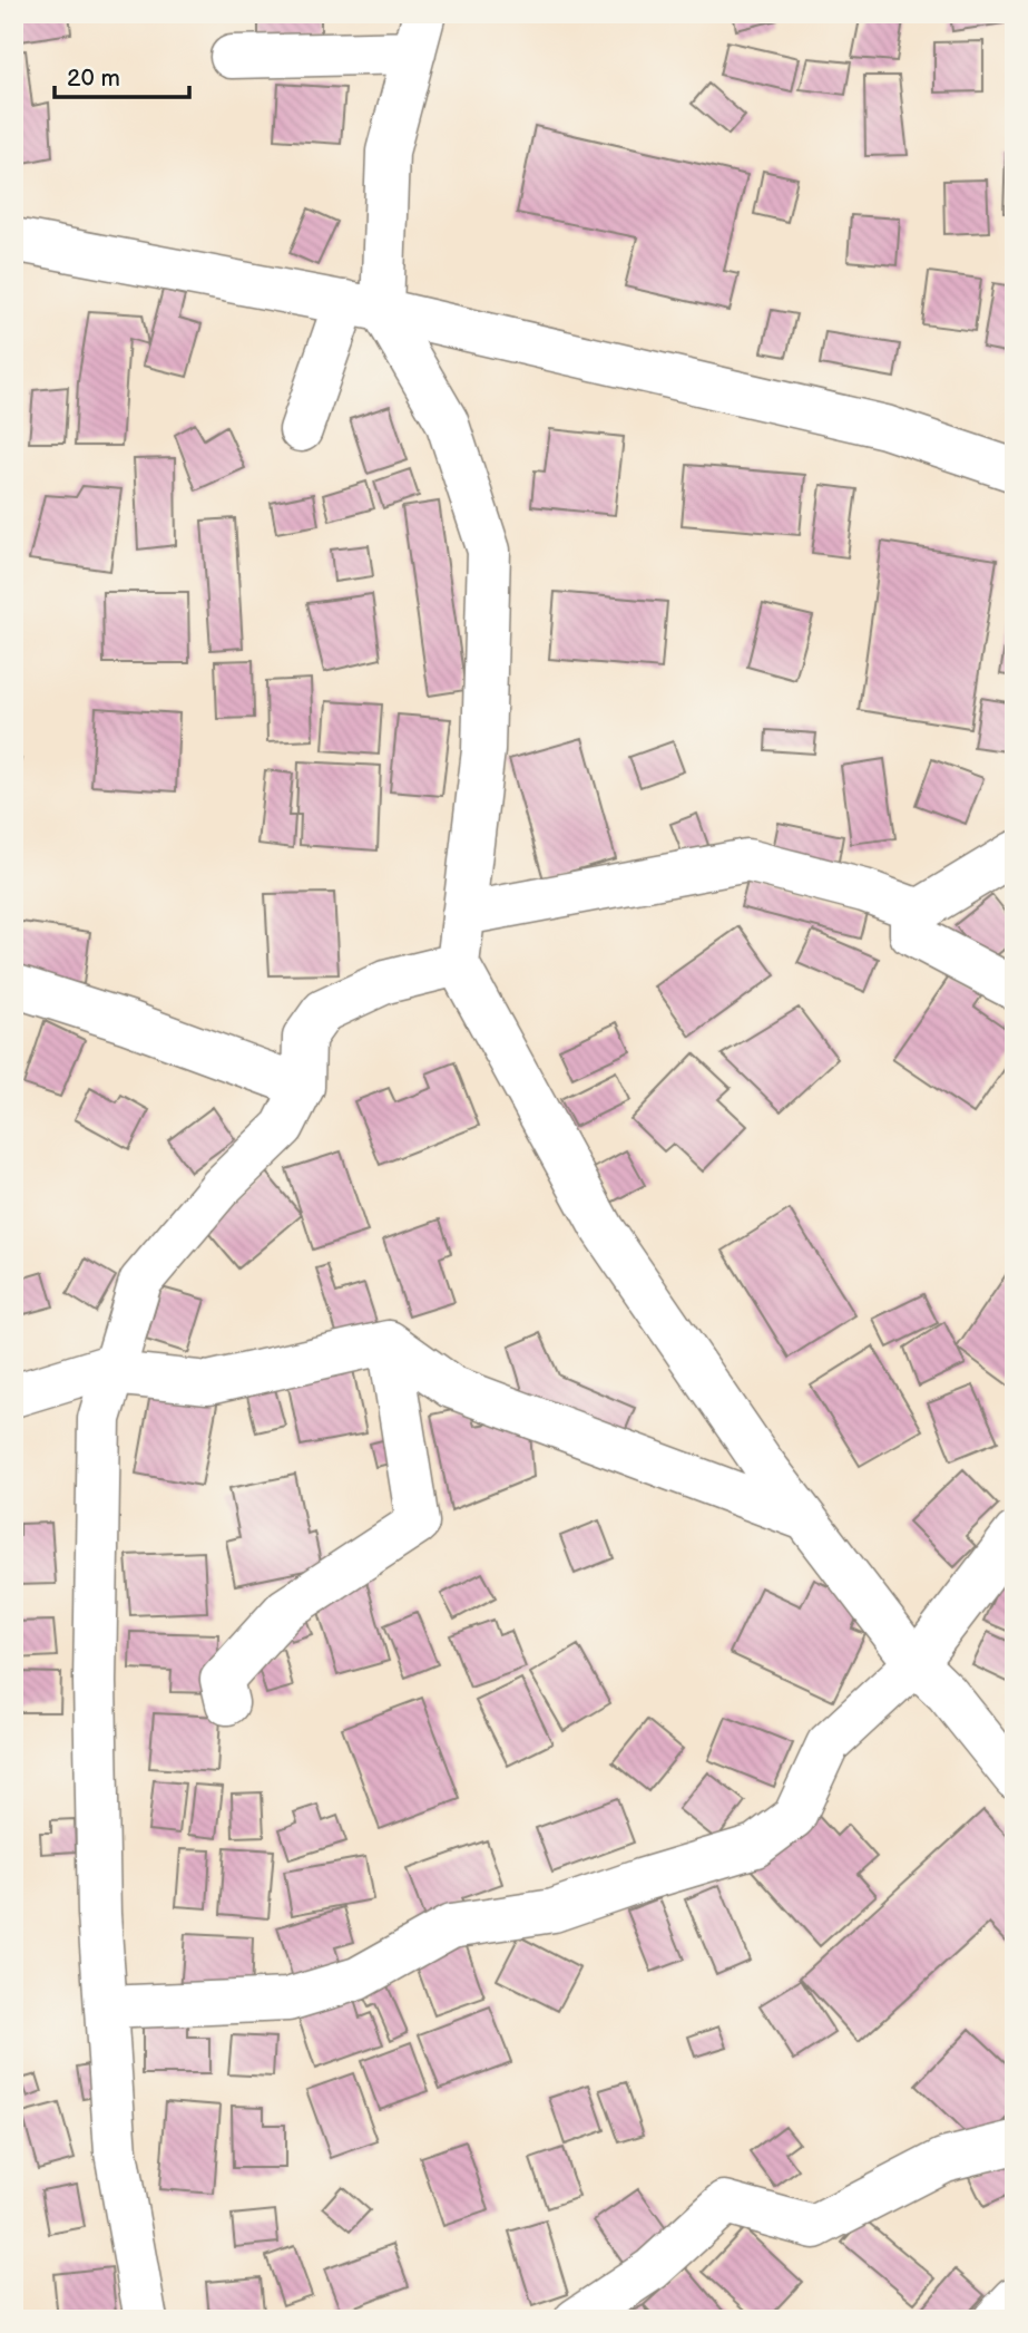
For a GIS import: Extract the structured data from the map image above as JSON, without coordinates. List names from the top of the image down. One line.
{"scale_bar":"20 m"}
